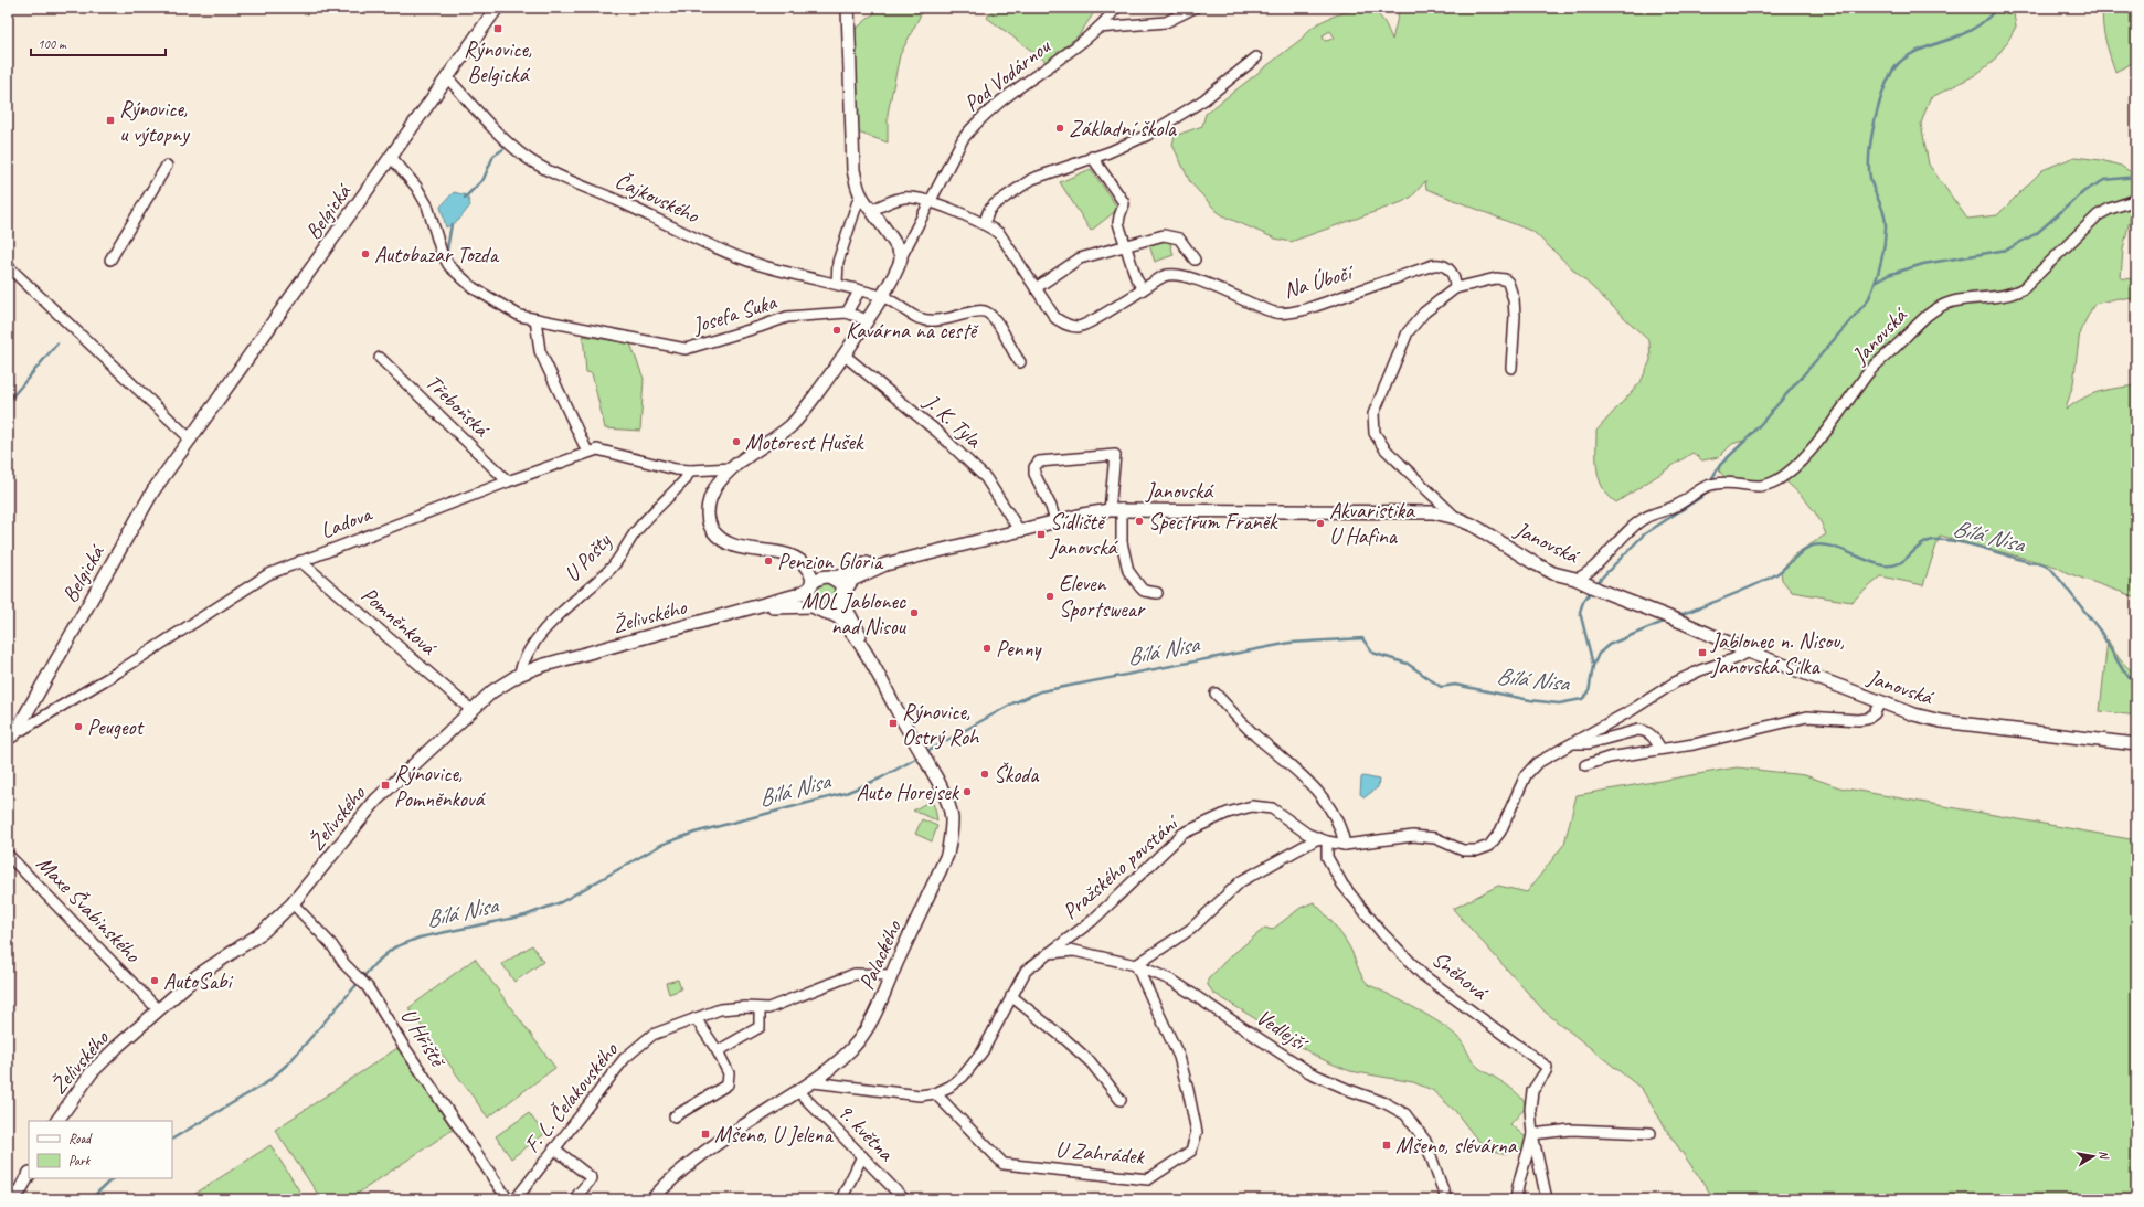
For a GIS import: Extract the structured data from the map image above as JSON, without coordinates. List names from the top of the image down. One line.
{"streets":{"street":["Pod Vodárnou","Čajkovského","Belgická","Na Úbočí","Josefa Suka","Janovská","Třeboňská","J. K. Tyla","Ladova","U Pošty","Želivského","Pomněnková","Pražského povstání","Maxe Švabinského","Palackého","Sněhová","Vedlejší","U Hřiště","F. L. Čelakovského","9. května","U Zahrádek"]},"crossings":[["Pod Vodárnou","Na Úbočí"],["Čajkovského","Belgická"],["Belgická","Josefa Suka"],["Belgická","Ladova"],["Janovská","J. K. Tyla"],["Janovská","Želivského"],["Janovská","Pražského povstání"],["Janovská","Palackého"],["Třeboňská","Ladova"],["Ladova","U Pošty"],["Ladova","Pomněnková"],["U Pošty","Želivského"],["Želivského","Pomněnková"],["Želivského","Maxe Švabinského"],["Želivského","Palackého"],["Želivského","U Hřiště"],["Pražského povstání","Palackého"],["Pražského povstání","Sněhová"],["Pražského povstání","Vedlejší"],["Pražského povstání","U Zahrádek"],["Palackého","F. L. Čelakovského"],["Palackého","9. května"],["Vedlejší","U Zahrádek"]],"water":["Bílá Nisa"],"places":{"transit":["Rýnovice, Belgická","Rýnovice, u výtopny","Sídliště Janovská","Jablonec n. Nisou, Janovská Silka","Rýnovice, Ostrý Roh","Rýnovice, Pomněnková","Mšeno, U Jelena","Mšeno, slévárna"],"other":["Základní škola","Autobazar Tozda","Kavárna na cestě","Motorest Hušek","Spectrum Franěk","Akvaristika U Hafina","Penzion Gloria","Eleven Sportswear","MOL Jablonec nad Nisou","Penny","Peugeot","Škoda","Auto Horejsek","AutoSabi"]},"legend":["Road","Park"],"scale_bar":"100 m","north":"right"}
